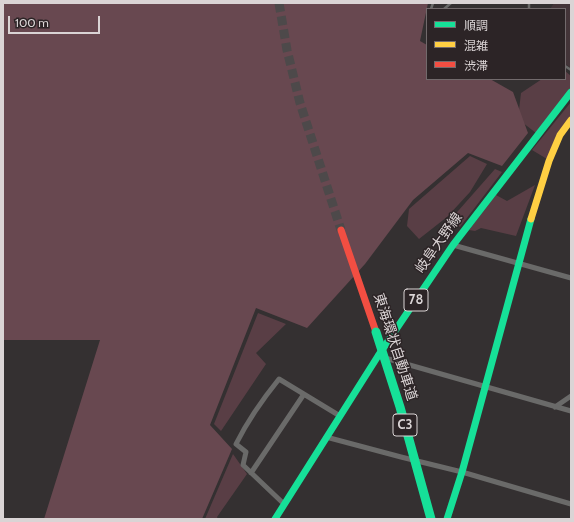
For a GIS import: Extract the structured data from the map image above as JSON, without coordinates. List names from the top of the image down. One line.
{"streets":{"main road":["岐阜大野線","78","東海環状自動車道","C3"]},"legend":["順調","混雑","渋滞"],"scale_bar":"100 m"}
